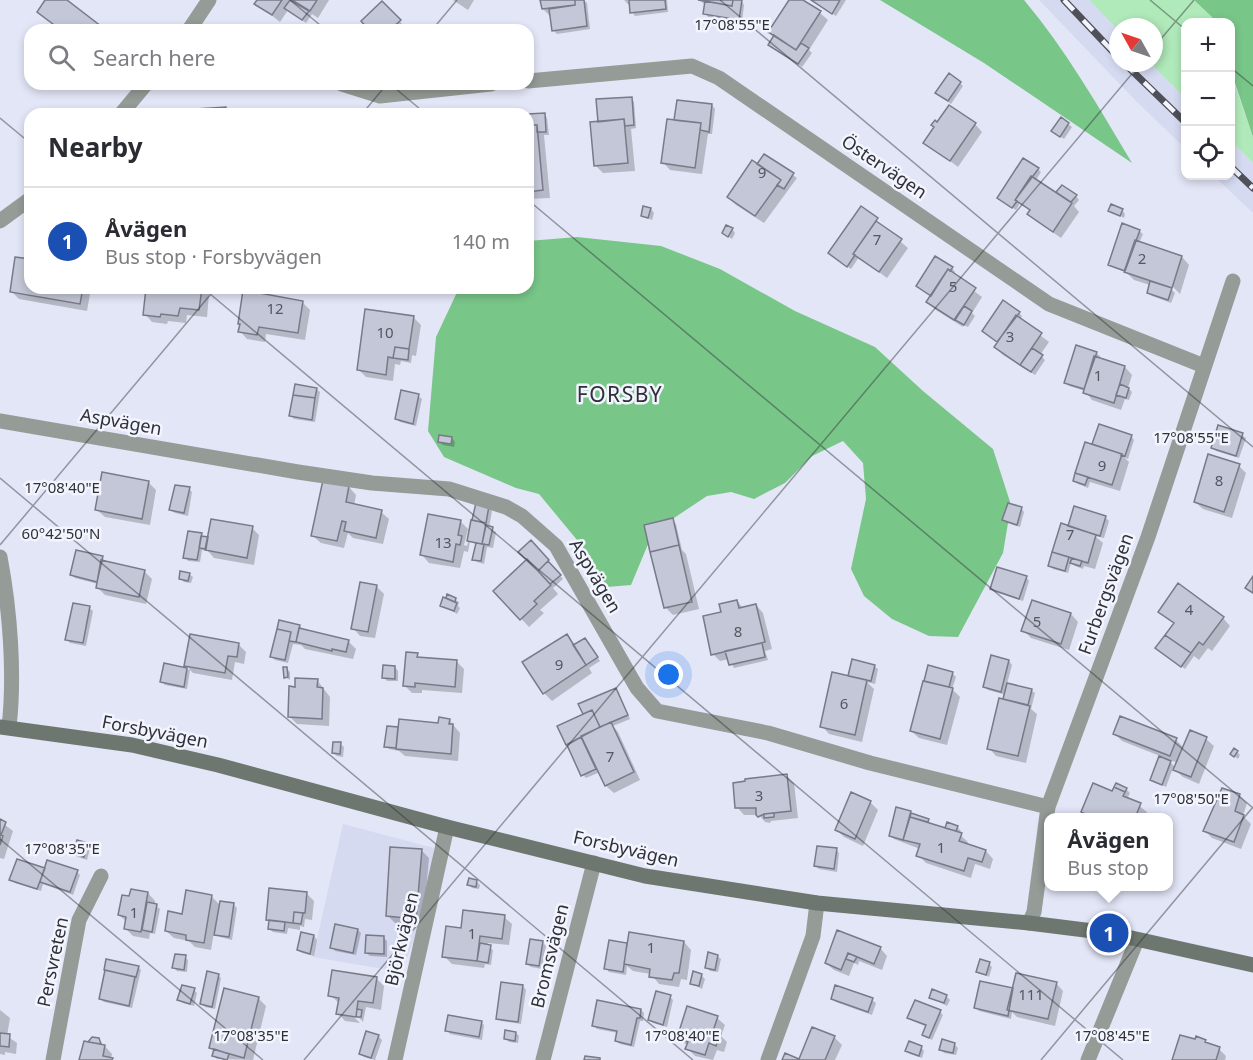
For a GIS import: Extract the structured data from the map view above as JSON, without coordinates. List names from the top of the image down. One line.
{"streets":{"street":["Östervägen","Aspvägen","Furbergsvägen","Forsbyvägen","Björkvägen","Bromsvägen","Persvreten"]},"crossings":[["Östervägen","Furbergsvägen"],["Aspvägen","Furbergsvägen"],["Furbergsvägen","Forsbyvägen"],["Forsbyvägen","Björkvägen"],["Forsbyvägen","Bromsvägen"]],"districts":["FORSBY"],"house_numbers":["9","7","2","5","12","10","3","1","9","8","7","13","4","5","8","9","6","7","3","1","1","1","1","111"],"north":"top left","page":{"map_buttons":["+","−"],"search":"Search here","heading":"Nearby","list":[{"mark":"1","name":"Åvägen","note":"Bus stop · Forsbyvägen","value":"140 m"}],"popup":["Åvägen","Bus stop"],"pins":"1"},"coordinates":["17°08'55\"E","17°08'40\"E","60°42'50\"N","17°08'50\"E","17°08'35\"E","17°08'45\"E"]}
